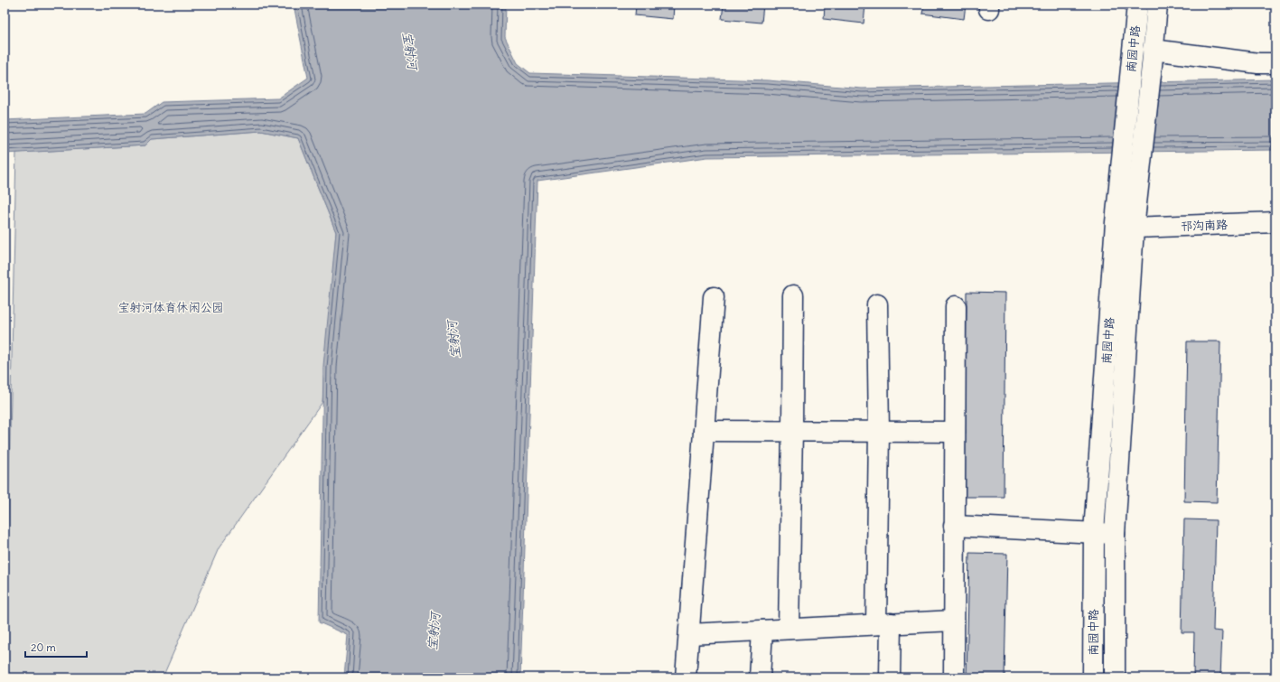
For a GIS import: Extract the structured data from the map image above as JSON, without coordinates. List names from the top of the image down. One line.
{"streets":{"street":["南园中路","邗沟南路"]},"crossings":[["南园中路","邗沟南路"]],"water":["宝射河"],"parks":["宝射河体育休闲公园"],"scale_bar":"20 m"}
